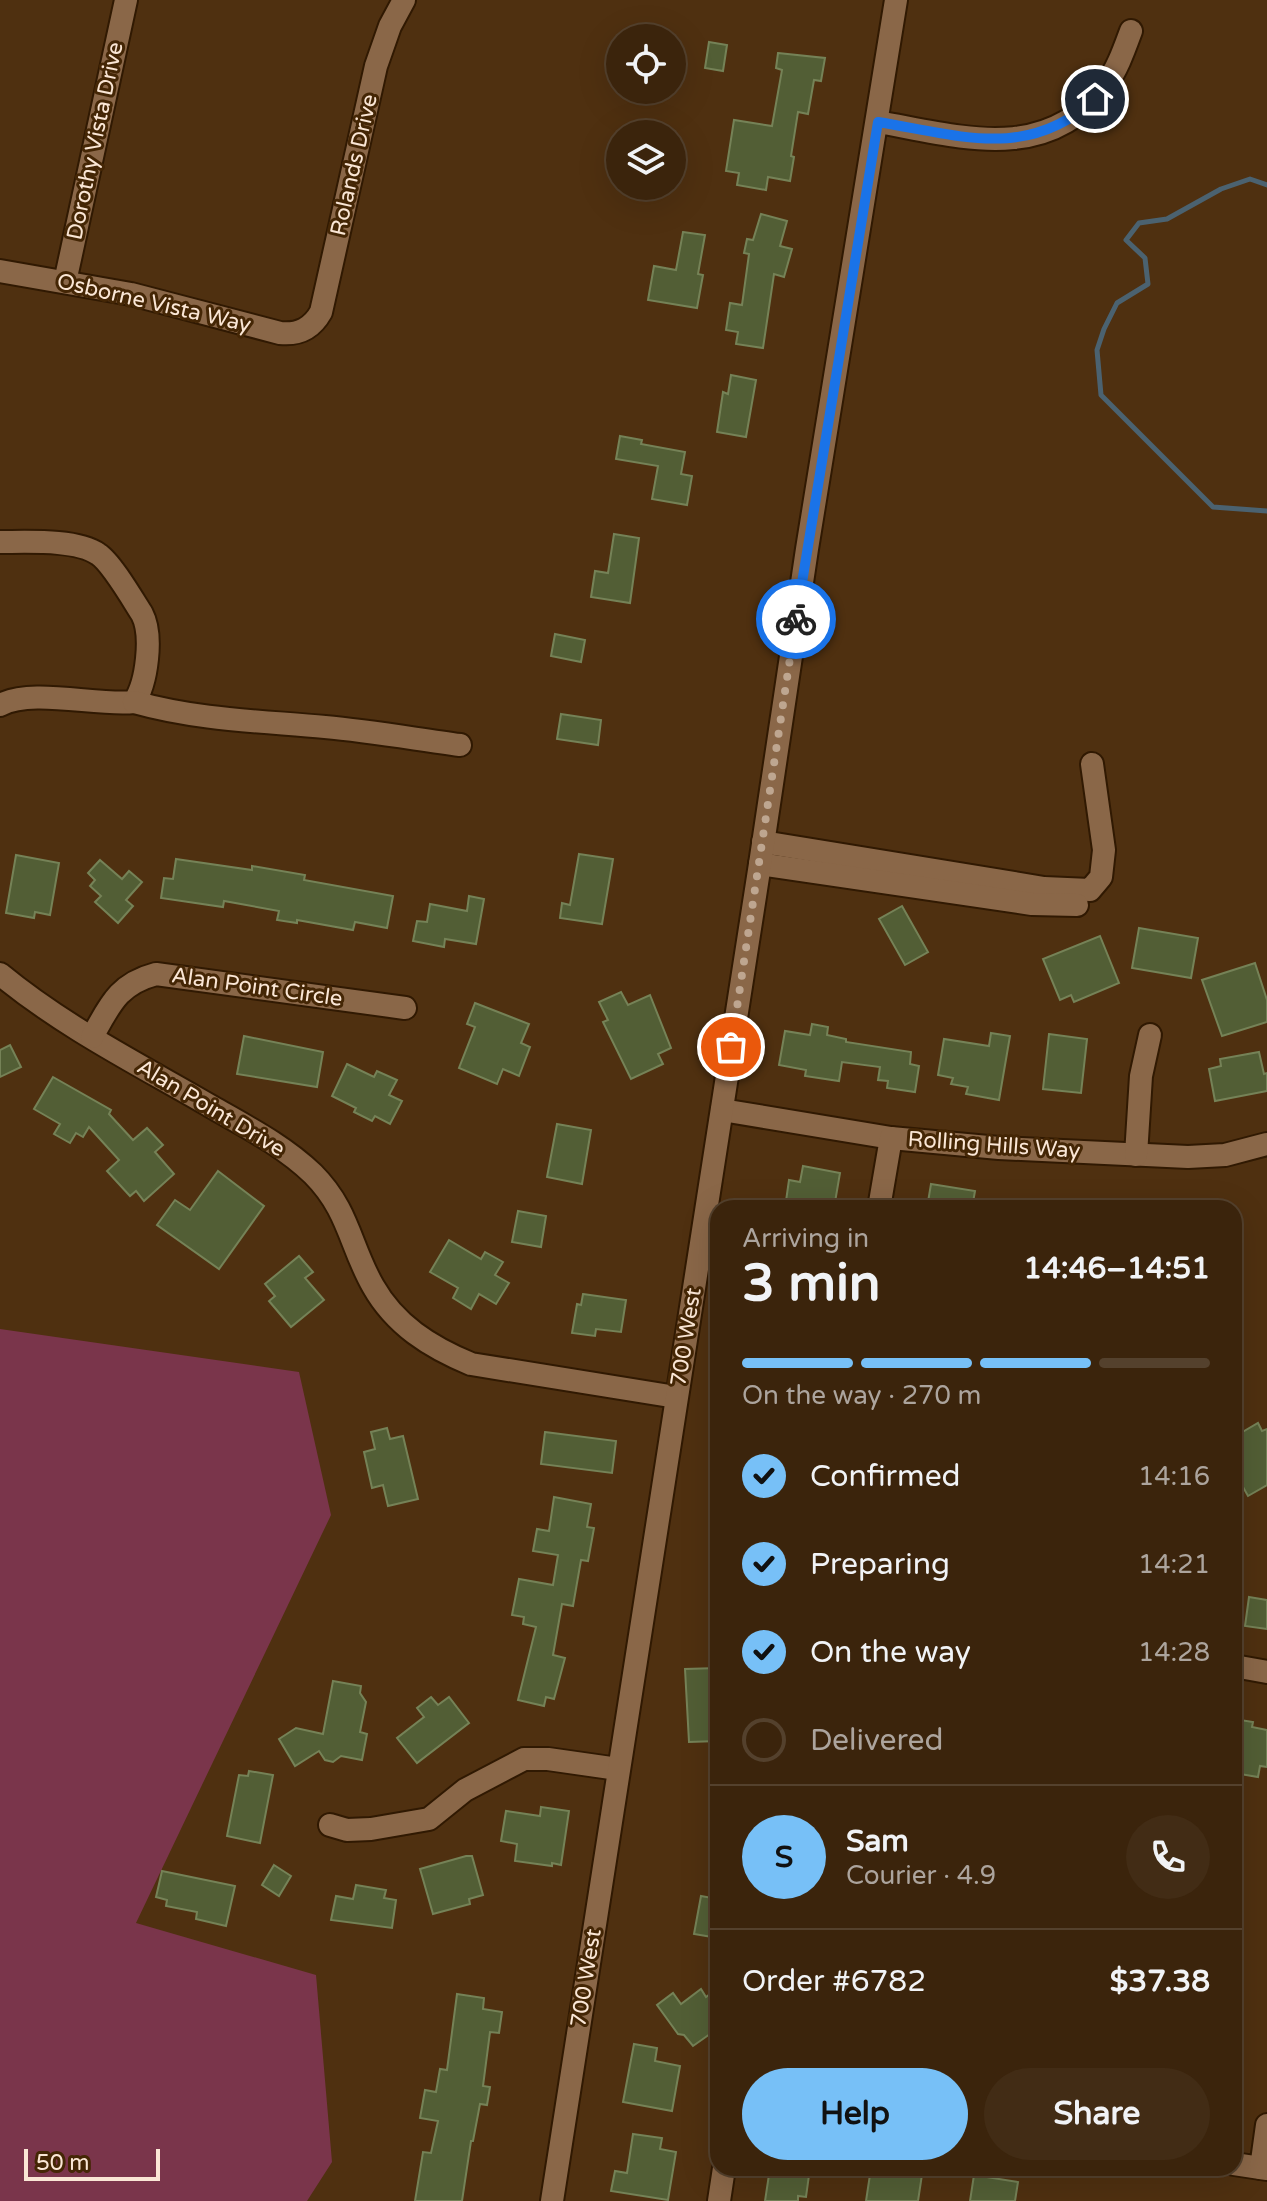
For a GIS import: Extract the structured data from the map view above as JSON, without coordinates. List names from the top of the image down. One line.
{"streets":{"street":["Dorothy Vista Drive","Rolands Drive","Osborne Vista Way","Alan Point Circle","Alan Point Drive","Rolling Hills Way","700 West"]},"crossings":[["Dorothy Vista Drive","Osborne Vista Way"],["Rolands Drive","Osborne Vista Way"],["Alan Point Circle","Alan Point Drive"],["Alan Point Drive","700 West"],["Rolling Hills Way","700 West"]],"scale_bar":"50 m","page":{"heading":["3 min","Arriving in","14:46–14:51"],"panel":["Sam","Courier · 4.9","Order #6782","$37.38"],"bar":"On the way · 270 m","list":[["Confirmed","14:16"],["Preparing","14:21"],["On the way","14:28"],"Delivered"],"round":"S","buttons":["Help","Share"],"scale":"50 m"}}
